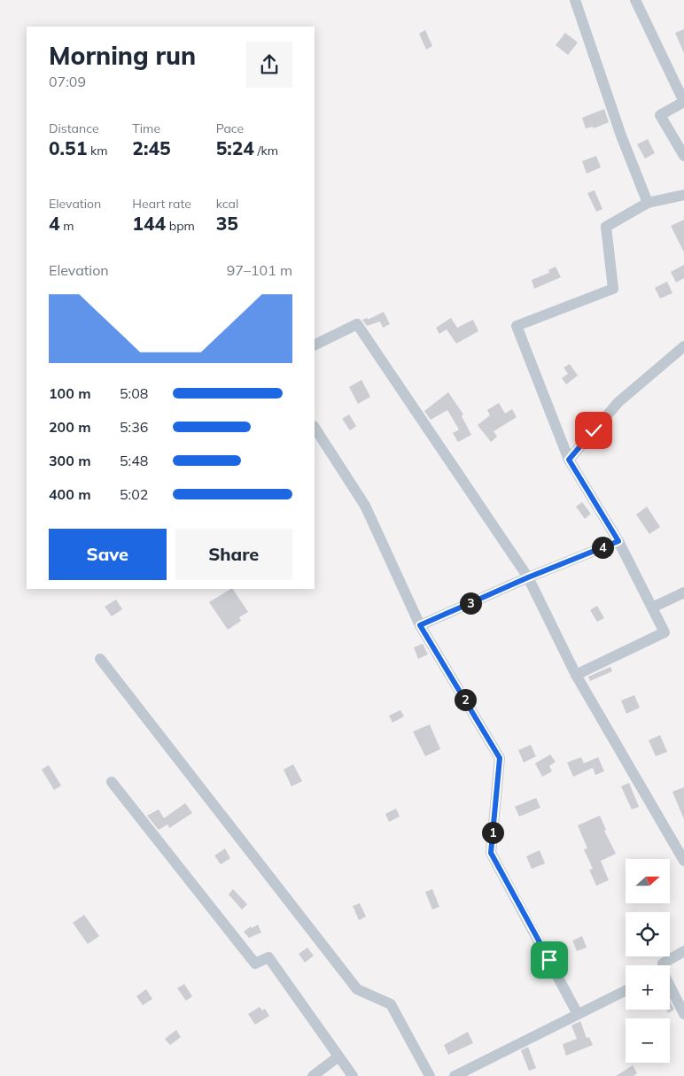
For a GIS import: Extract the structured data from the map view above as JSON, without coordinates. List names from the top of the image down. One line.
{"north":"right","page":{"heading":["Morning run","07:09"],"stats":[["Distance","0.51 km"],["Time","2:45"],["Pace","5:24 /km"],["Elevation","4 m"],["Heart rate","144 bpm"],["kcal","35"]],"chart":["Elevation","97–101 m"],"list":[{"name":"100 m","note":"5:08"},{"name":"200 m","note":"5:36"},{"name":"300 m","note":"5:48"},{"name":"400 m","note":"5:02"}],"buttons":["Save","Share"],"pins":["4","3","2","1"],"map_buttons":["+","−"]}}
